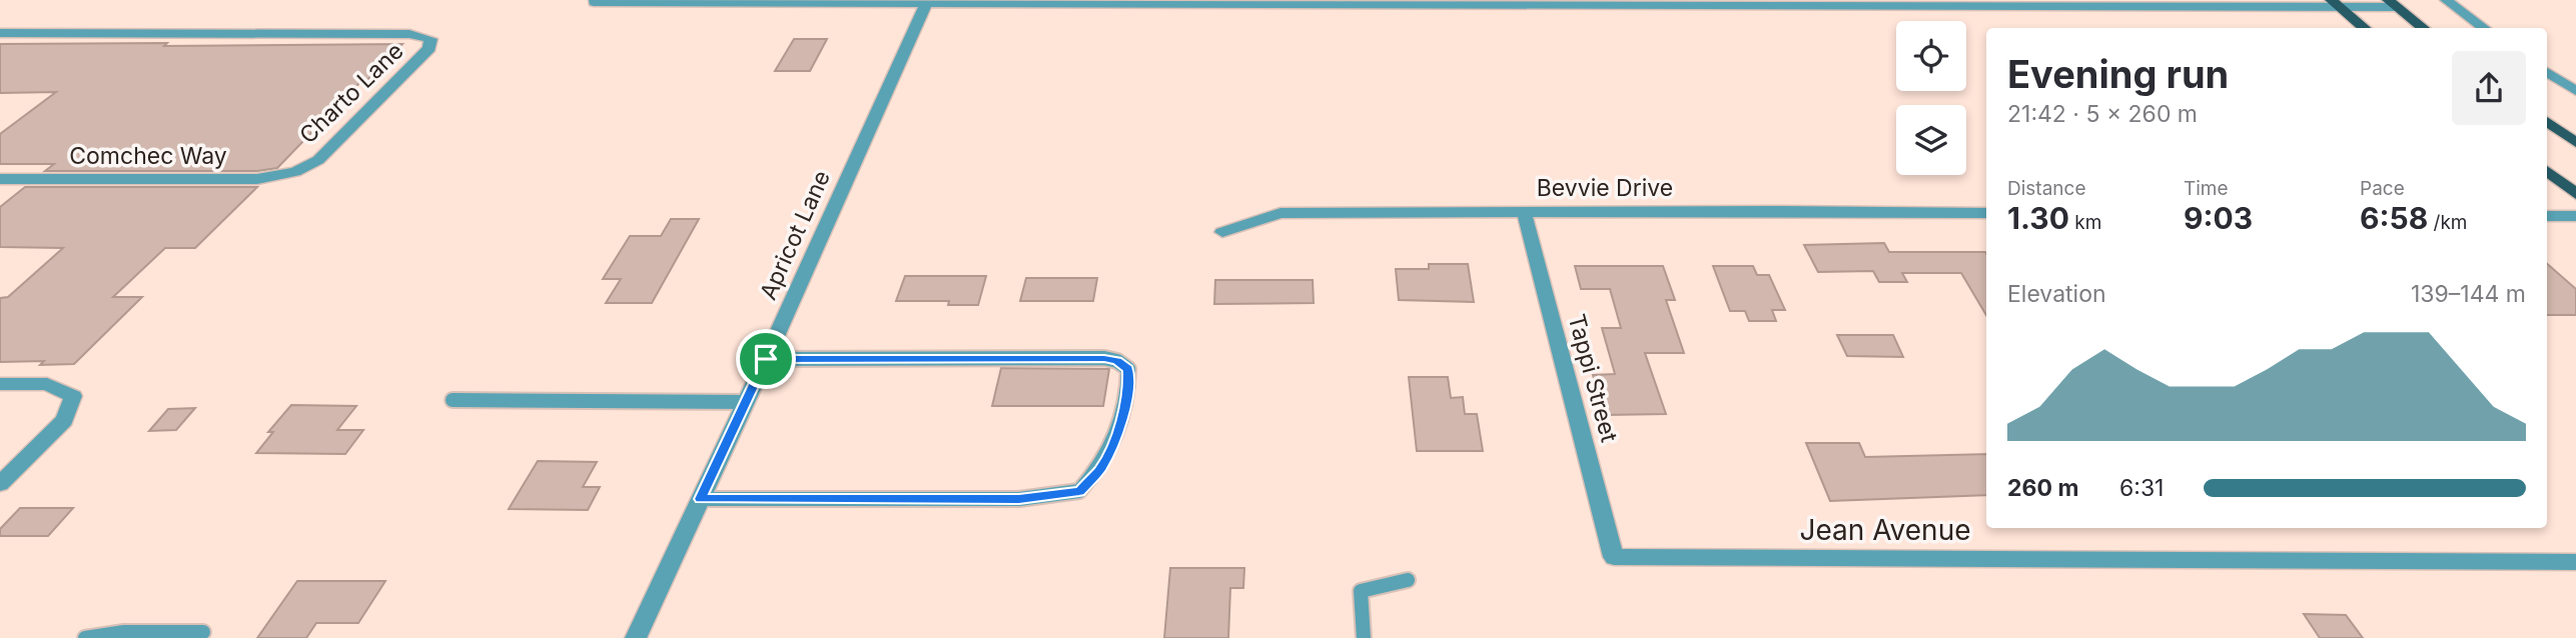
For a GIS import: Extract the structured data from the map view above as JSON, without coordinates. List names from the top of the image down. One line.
{"streets":{"street":["Charto Lane","Comchec Way","Bevvie Drive","Apricot Lane","Tappi Street","Jean Avenue"]},"crossings":[["Charto Lane","Comchec Way"],["Bevvie Drive","Tappi Street"],["Tappi Street","Jean Avenue"]],"page":{"heading":["Evening run","21:42 · 5 × 260 m"],"stats":[["Distance","1.30 km"],["Time","9:03"],["Pace","6:58 /km"]],"chart":["Elevation","139–144 m"],"list":[{"name":"260 m","note":"6:31"}]}}
